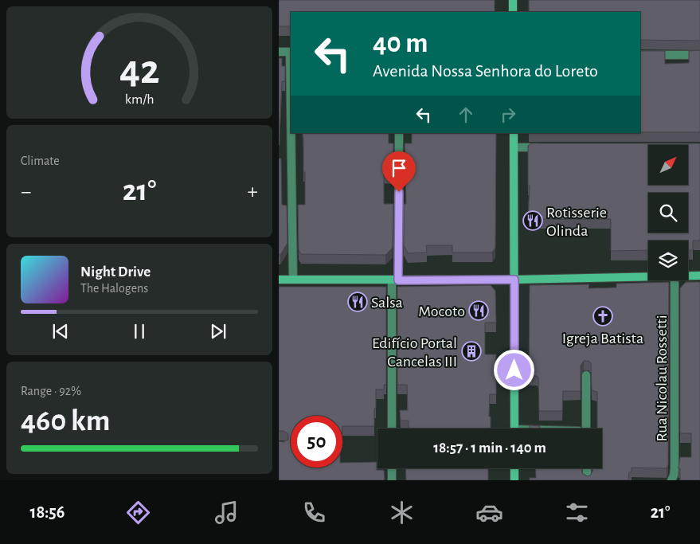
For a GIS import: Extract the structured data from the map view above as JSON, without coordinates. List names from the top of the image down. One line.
{"streets":{"street":["Rua Nicolau Rossetti"]},"places":{"restaurant":["Rotisserie Olinda","Salsa","Mocoto"],"church":["Igreja Batista"],"building":["Edifício Portal Cancelas III"]},"north":"top right","page":{"turn":["40 m","Avenida Nossa Senhora do Loreto"],"tile":["Climate",["Range · 92%","460 km"]],"heat":["−","21°","+"],"song":["Night Drive","The Halogens"],"limit":"50","trip":"18:57 · 1 min · 140 m","tabs":["18:56","21°"],"gauge":["42","km/h"]}}
